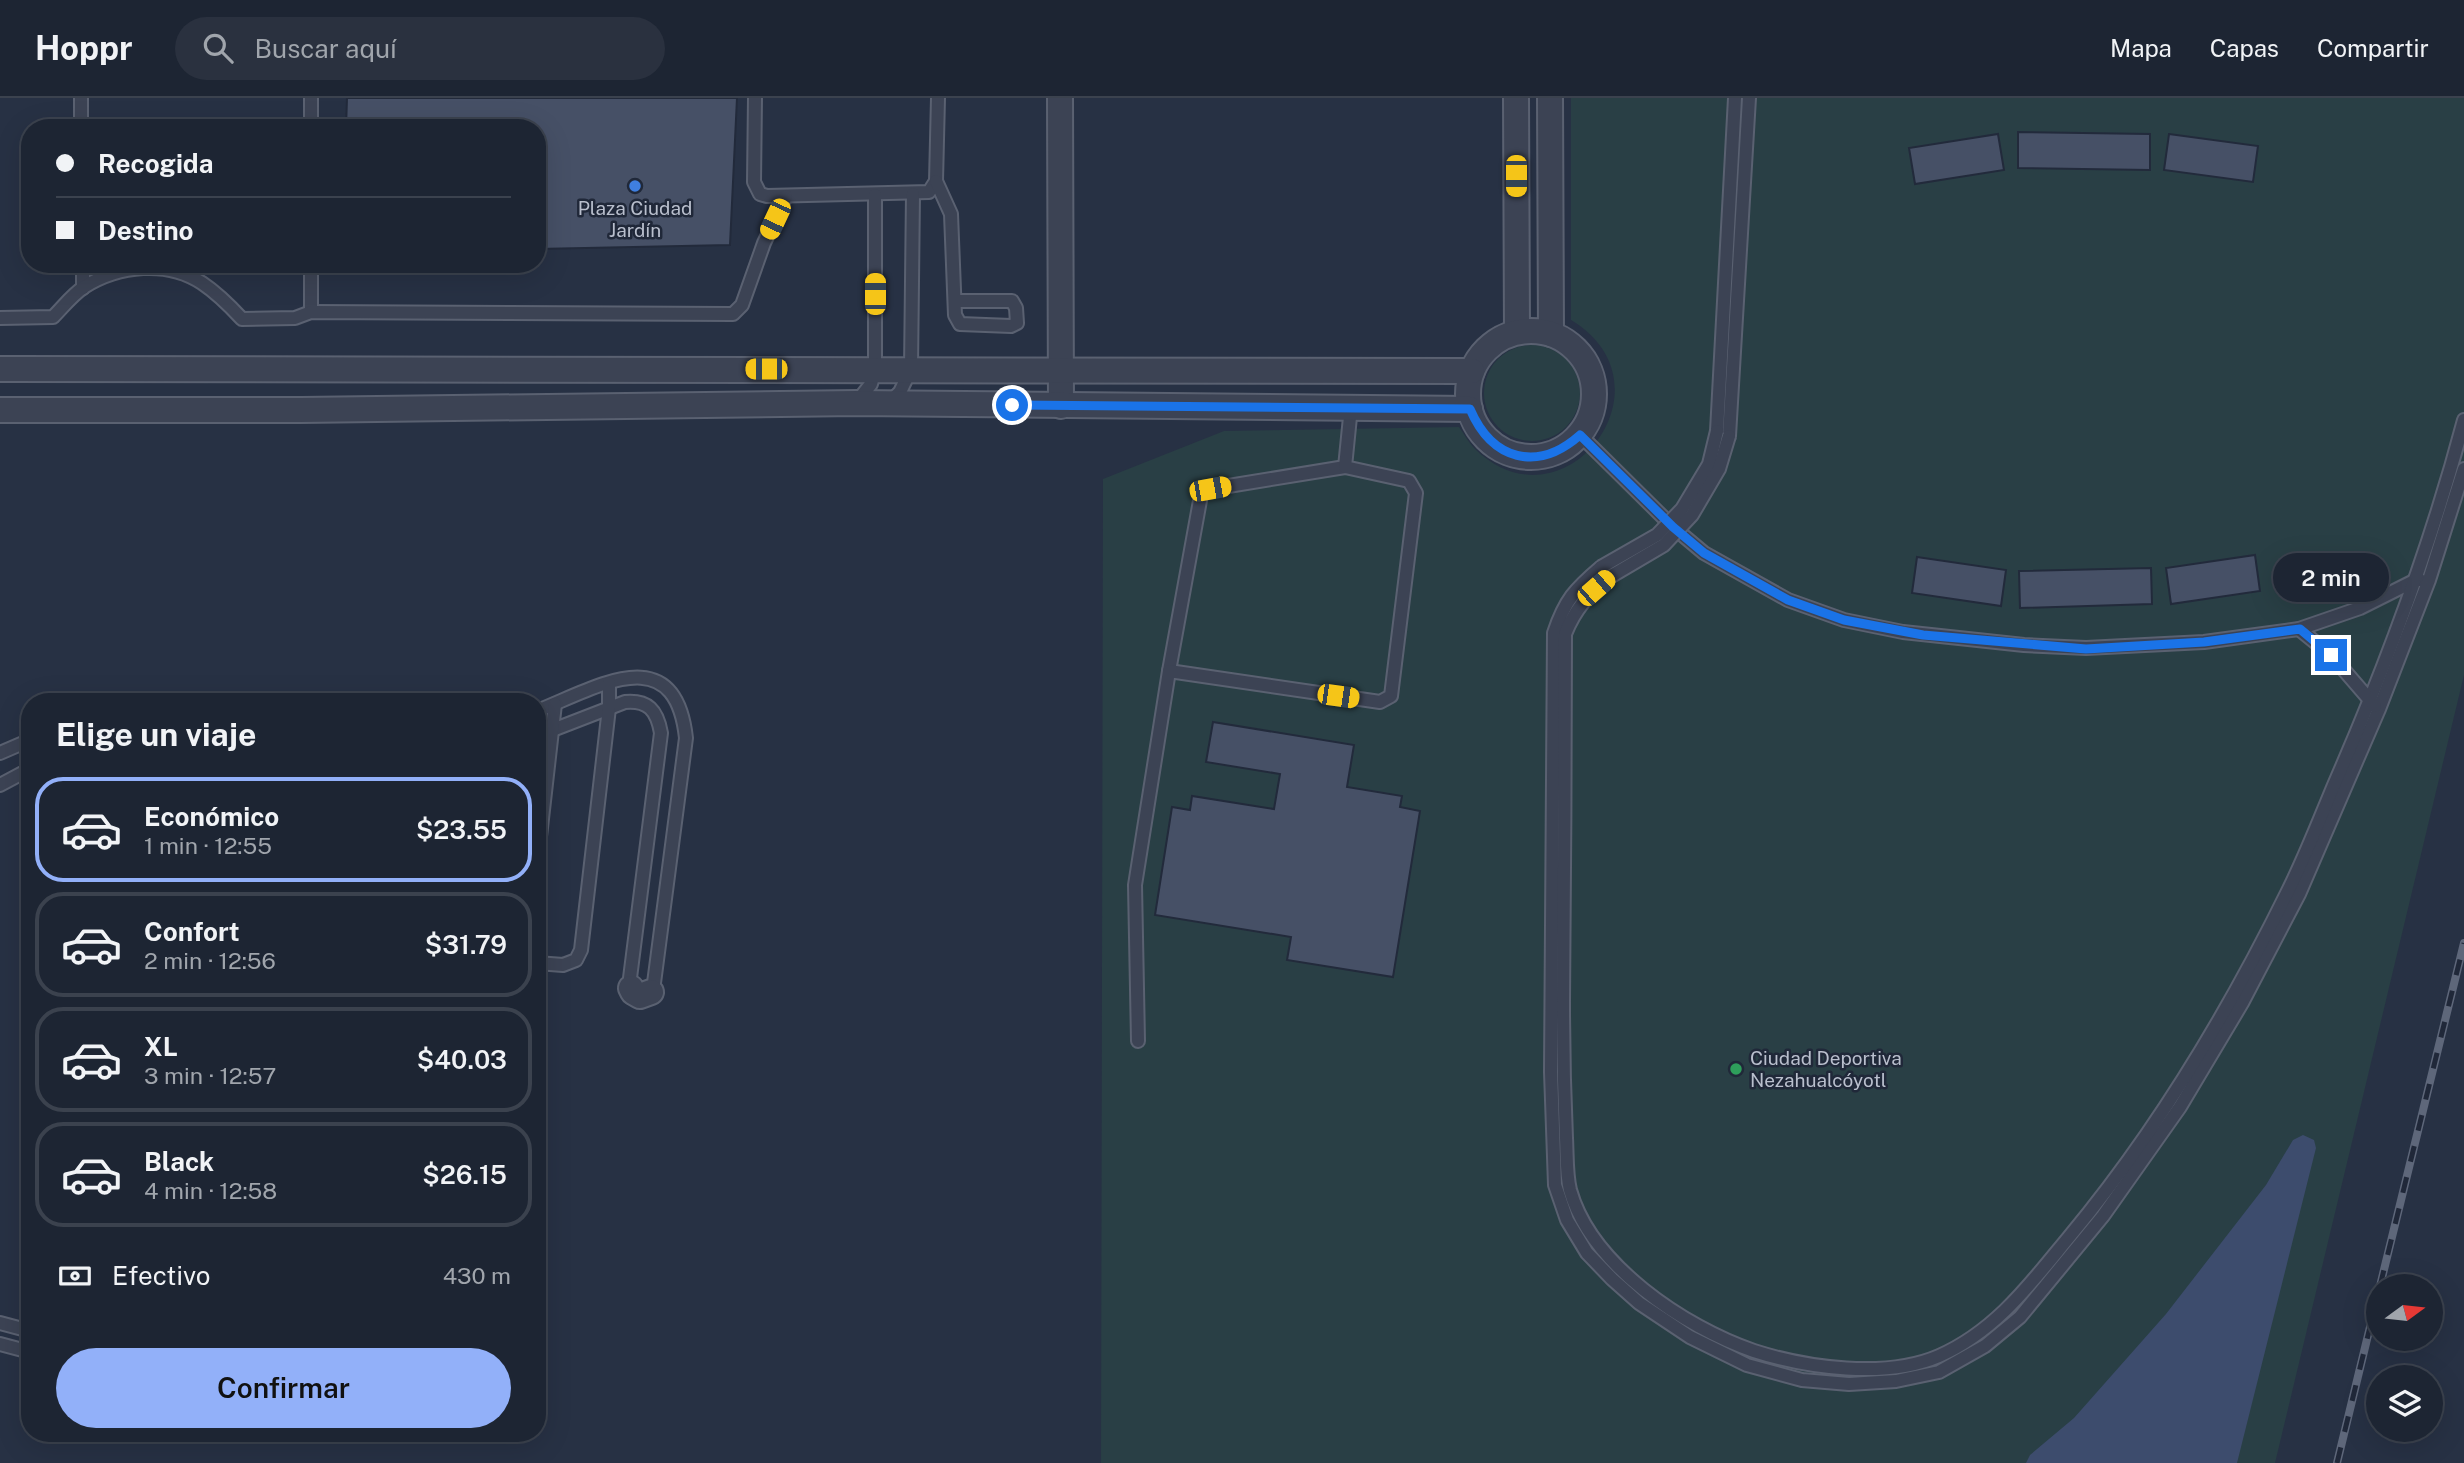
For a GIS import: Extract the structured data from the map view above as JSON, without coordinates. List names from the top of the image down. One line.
{"places":["Plaza Ciudad Jardín","Ciudad Deportiva Nezahualcóyotl"],"north":"right","page":{"header":"Hoppr","search":"Buscar aquí","nav":["Mapa","Capas","Compartir"],"banner":["Recogida","Destino"],"bubble":"2 min","heading":"Elige un viaje","list":[{"name":"Económico","note":"1 min · 12:55","value":"$23.55"},{"name":"Confort","note":"2 min · 12:56","value":"$31.79"},{"name":"XL","note":"3 min · 12:57","value":"$40.03"},{"name":"Black","note":"4 min · 12:58","value":"$26.15"}],"pay":["Efectivo","430 m"],"buttons":"Confirmar"}}
